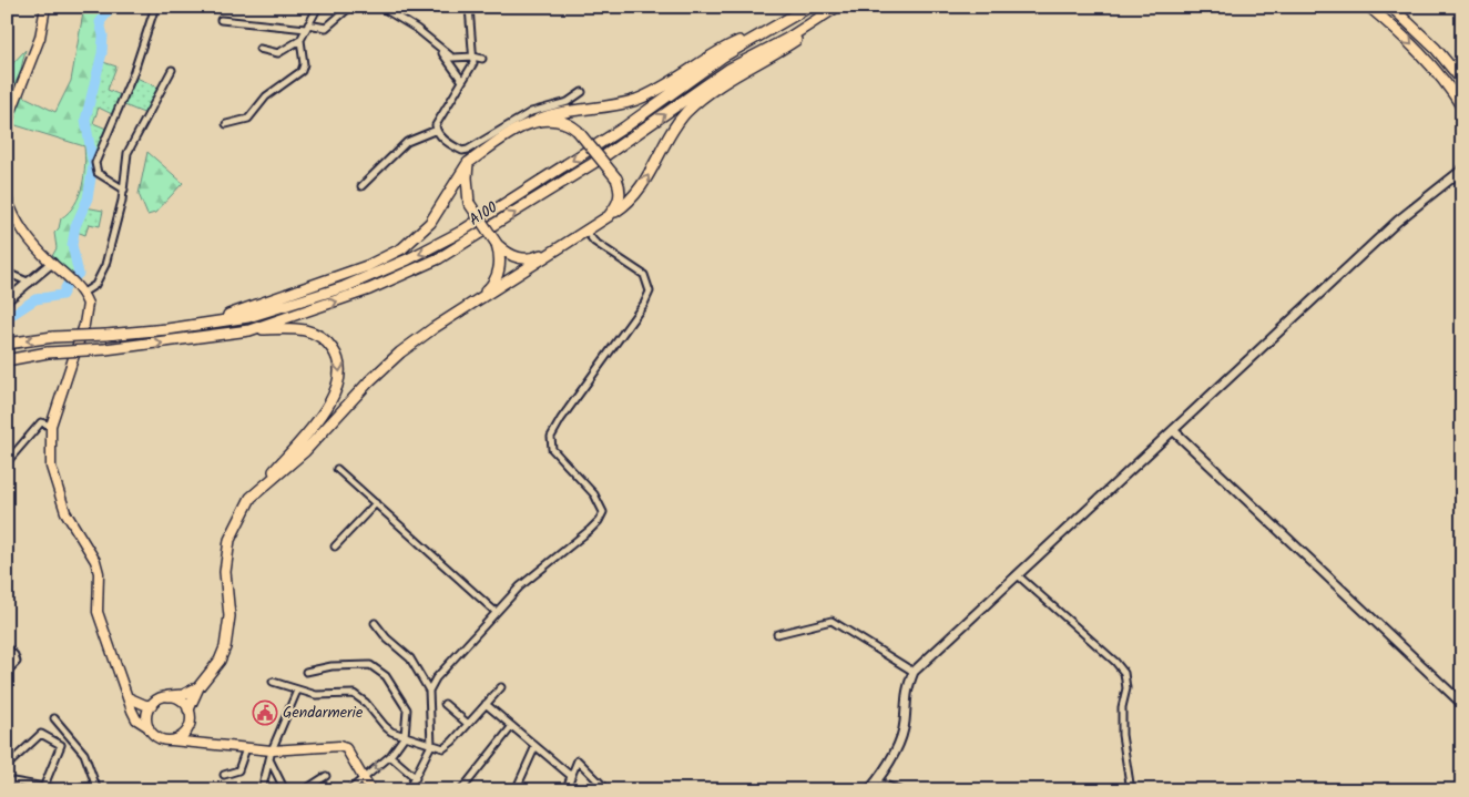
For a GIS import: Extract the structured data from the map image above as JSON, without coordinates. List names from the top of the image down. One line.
{"streets":{"highway":["A100"]},"places":{"public building":["Gendarmerie"]}}
